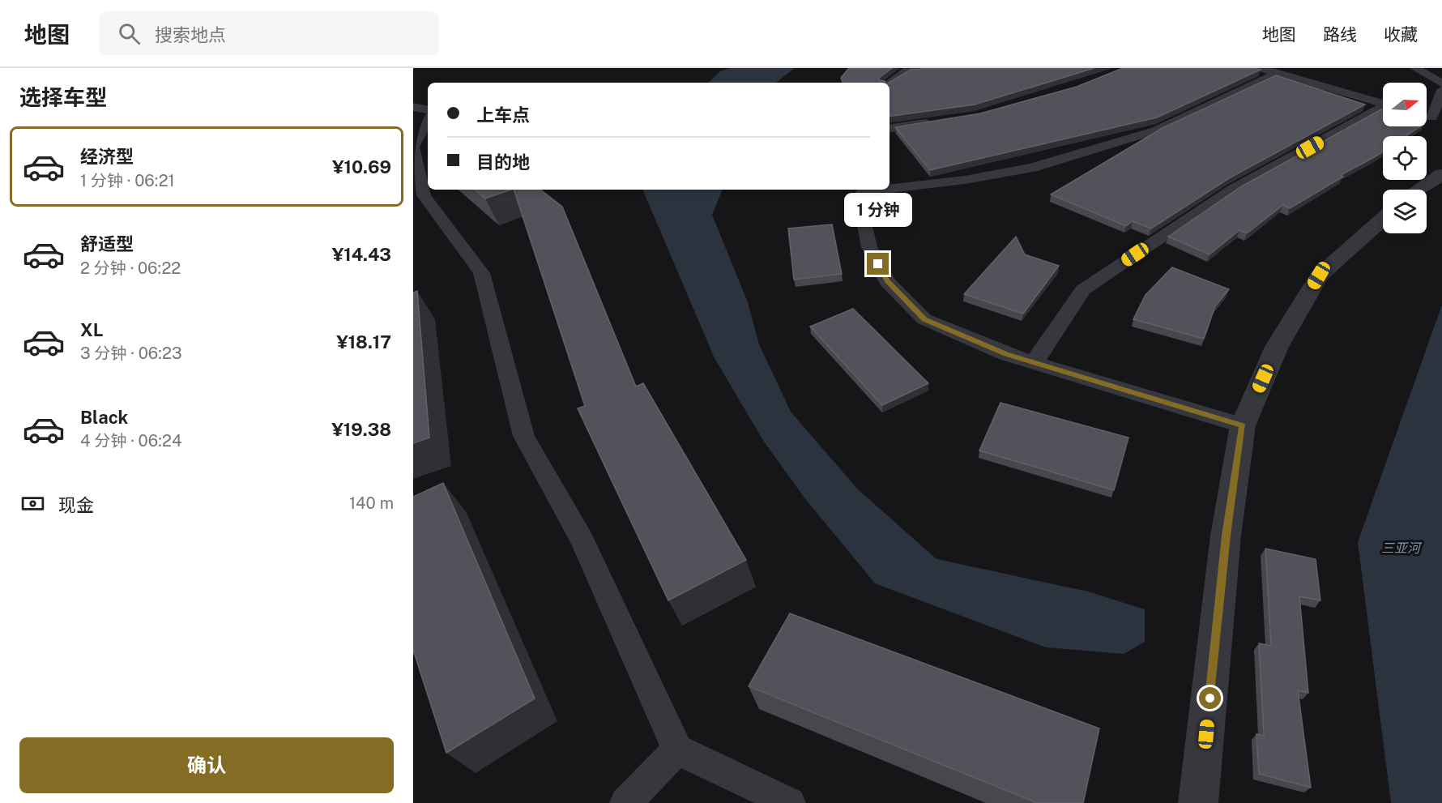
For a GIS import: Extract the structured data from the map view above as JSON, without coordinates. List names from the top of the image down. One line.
{"water":["三亚河"],"north":"right","page":{"header":"地图","search":"搜索地点","nav":["地图","路线","收藏"],"heading":"选择车型","banner":["上车点","目的地"],"list":[{"name":"经济型","note":"1 分钟 · 06:21","value":"¥10.69"},{"name":"舒适型","note":"2 分钟 · 06:22","value":"¥14.43"},{"name":"XL","note":"3 分钟 · 06:23","value":"¥18.17"},{"name":"Black","note":"4 分钟 · 06:24","value":"¥19.38"}],"bubble":"1 分钟","pay":["现金","140 m"],"buttons":"确认"}}
